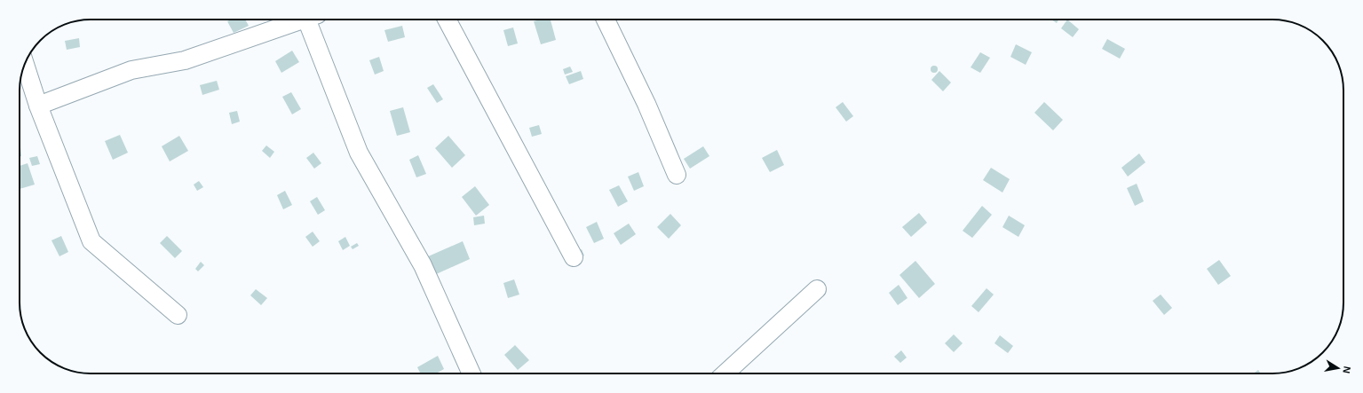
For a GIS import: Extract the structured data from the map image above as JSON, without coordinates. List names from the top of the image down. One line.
{"north":"right"}
